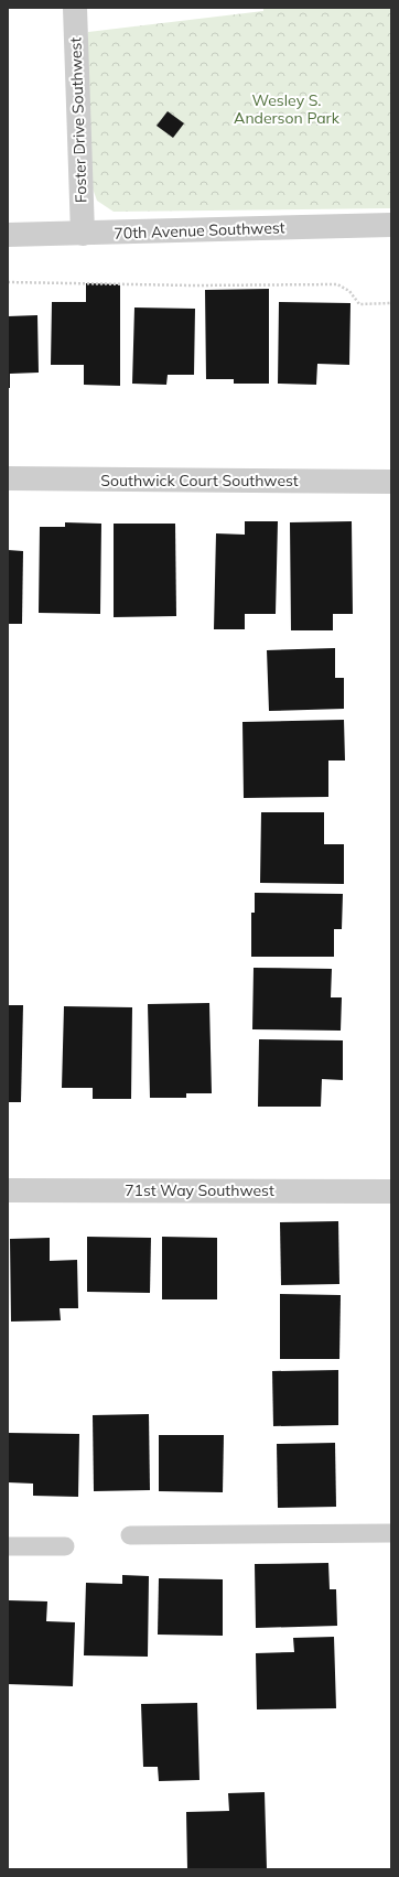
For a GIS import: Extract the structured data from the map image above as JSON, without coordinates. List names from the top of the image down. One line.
{"streets":{"street":["Foster Drive Southwest","70th Avenue Southwest","Southwick Court Southwest","71st Way Southwest"]},"crossings":[["Foster Drive Southwest","70th Avenue Southwest"]],"parks":["Wesley S. Anderson Park"]}
